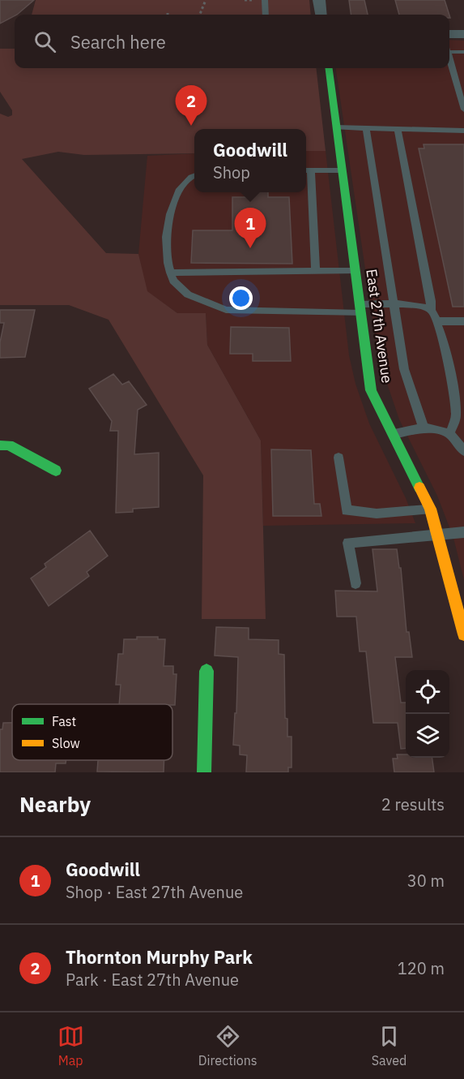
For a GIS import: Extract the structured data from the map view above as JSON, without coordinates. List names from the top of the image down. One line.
{"streets":{"street":["East 27th Avenue"]},"legend":["Fast","Slow"],"page":{"search":"Search here","pins":["2","1"],"popup":["Goodwill","Shop"],"heading":["Nearby","2 results"],"list":[{"mark":"1","name":"Goodwill","note":"Shop · East 27th Avenue","value":"30 m"},{"mark":"2","name":"Thornton Murphy Park","note":"Park · East 27th Avenue","value":"120 m"}],"nav":["Map","Directions","Saved"]}}
